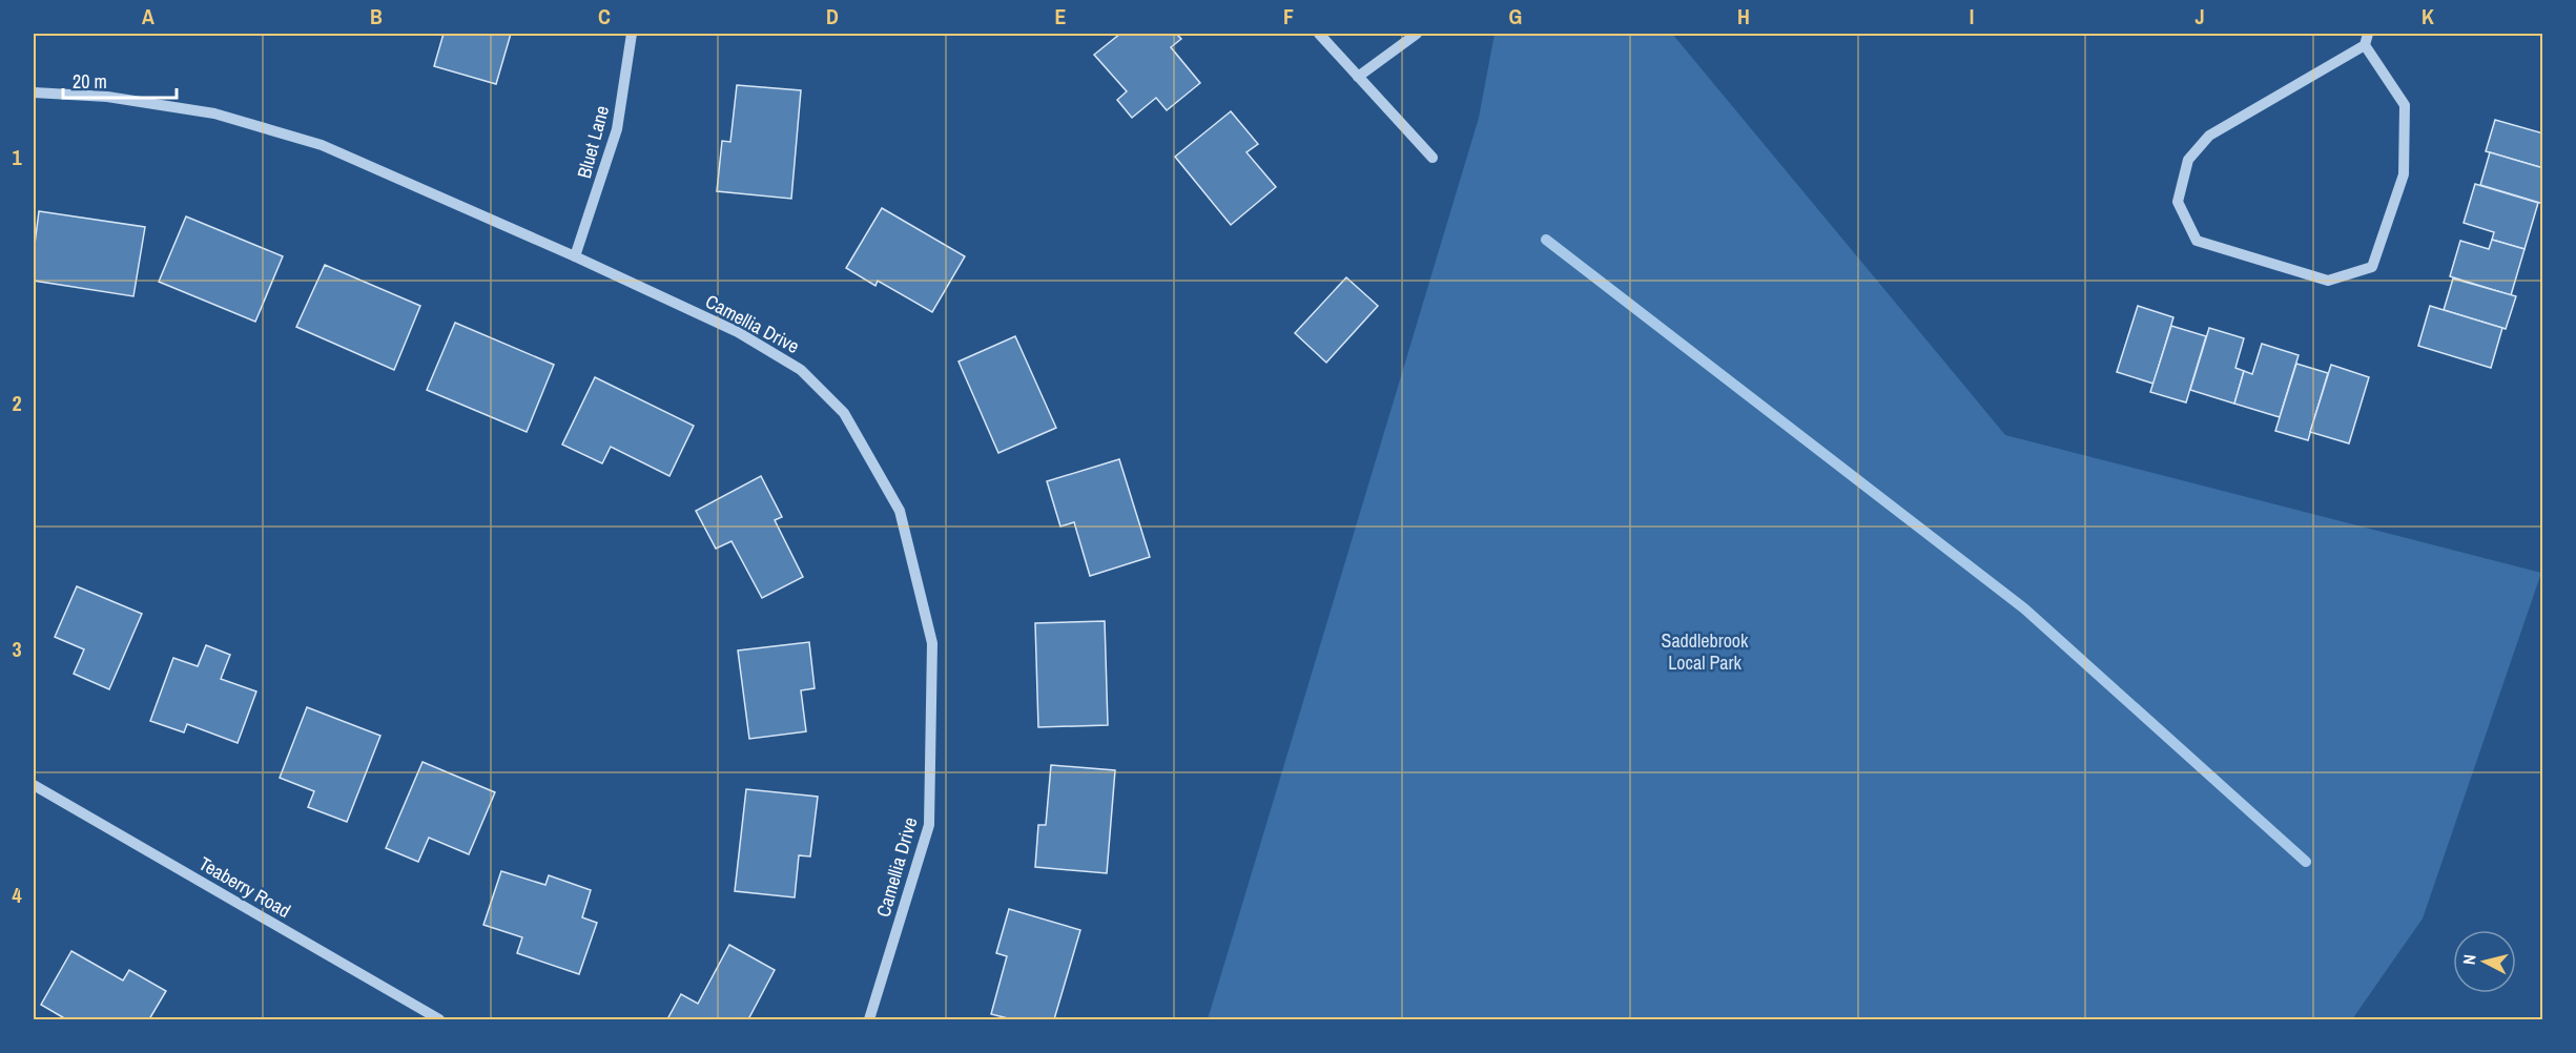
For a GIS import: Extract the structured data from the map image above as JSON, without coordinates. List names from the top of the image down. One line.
{"streets":{"street":["Bluet Lane","Camellia Drive","Teaberry Road"]},"crossings":[["Bluet Lane","Camellia Drive"]],"parks":["Saddlebrook Local Park"],"scale_bar":"20 m","north":"left","grid":{"columns":["A","B","C","D","E","F","G","H","I","J","K"],"rows":["1","2","3","4"]}}
